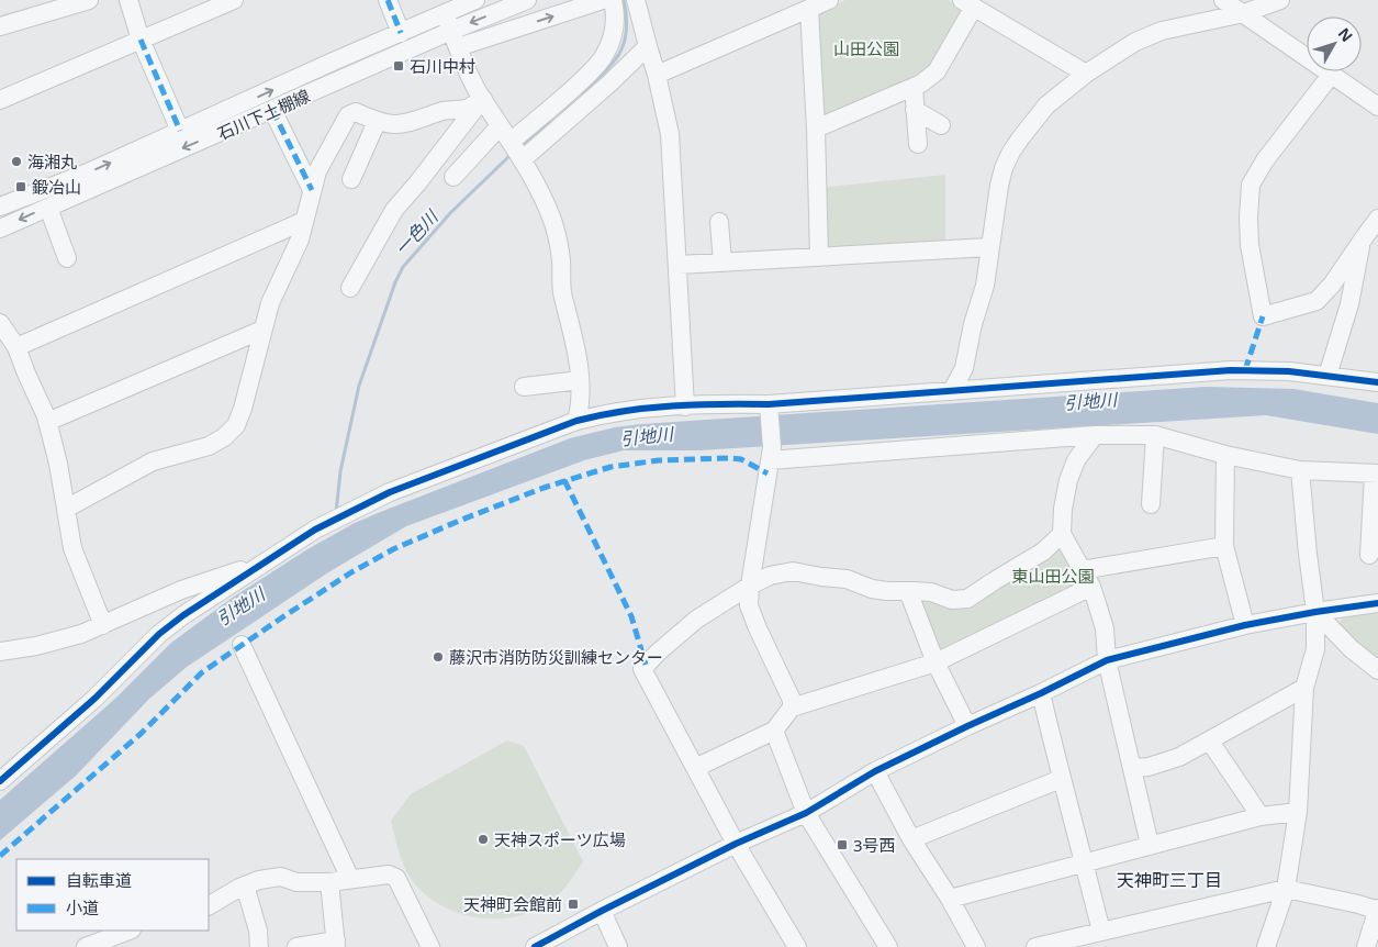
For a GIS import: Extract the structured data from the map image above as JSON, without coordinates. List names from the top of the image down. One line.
{"streets":{"street":["石川下土棚線"]},"districts":["天神町三丁目"],"water":["一色川","引地川"],"parks":["山田公園","東山田公園"],"places":{"transit":["石川中村","鍛冶山","3号西","天神町会館前"],"other":["海湘丸","藤沢市消防防災訓練センター","天神スポーツ広場"]},"legend":["自転車道","小道"],"north":"top right"}
